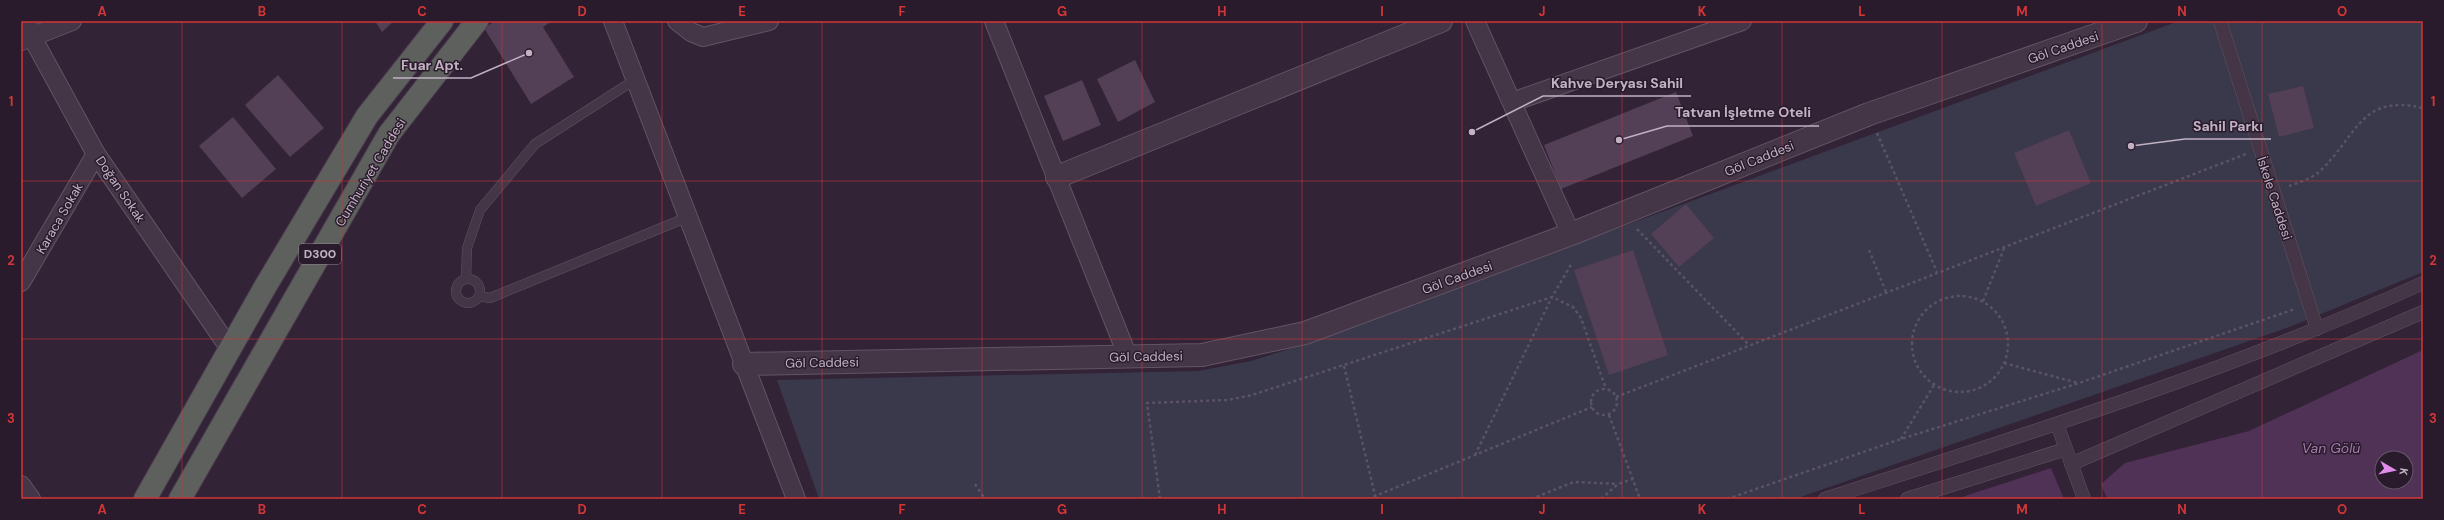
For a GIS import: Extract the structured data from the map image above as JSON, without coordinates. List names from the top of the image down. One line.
{"streets":{"highway":["Cumhuriyet Caddesi","D300"],"street":["Göl Caddesi","Doğan Sokak","İskele Caddesi","Karaca Sokak"]},"crossings":[["Doğan Sokak","Karaca Sokak"],["Doğan Sokak","D300"]],"water":["Van Gölü"],"places":["Fuar Apt.","Kahve Deryası Sahil","Tatvan İşletme Oteli","Sahil Parkı"],"north":"right","grid":{"columns":["A","B","C","D","E","F","G","H","I","J","K","L","M","N","O"],"rows":["1","2","3"]}}
